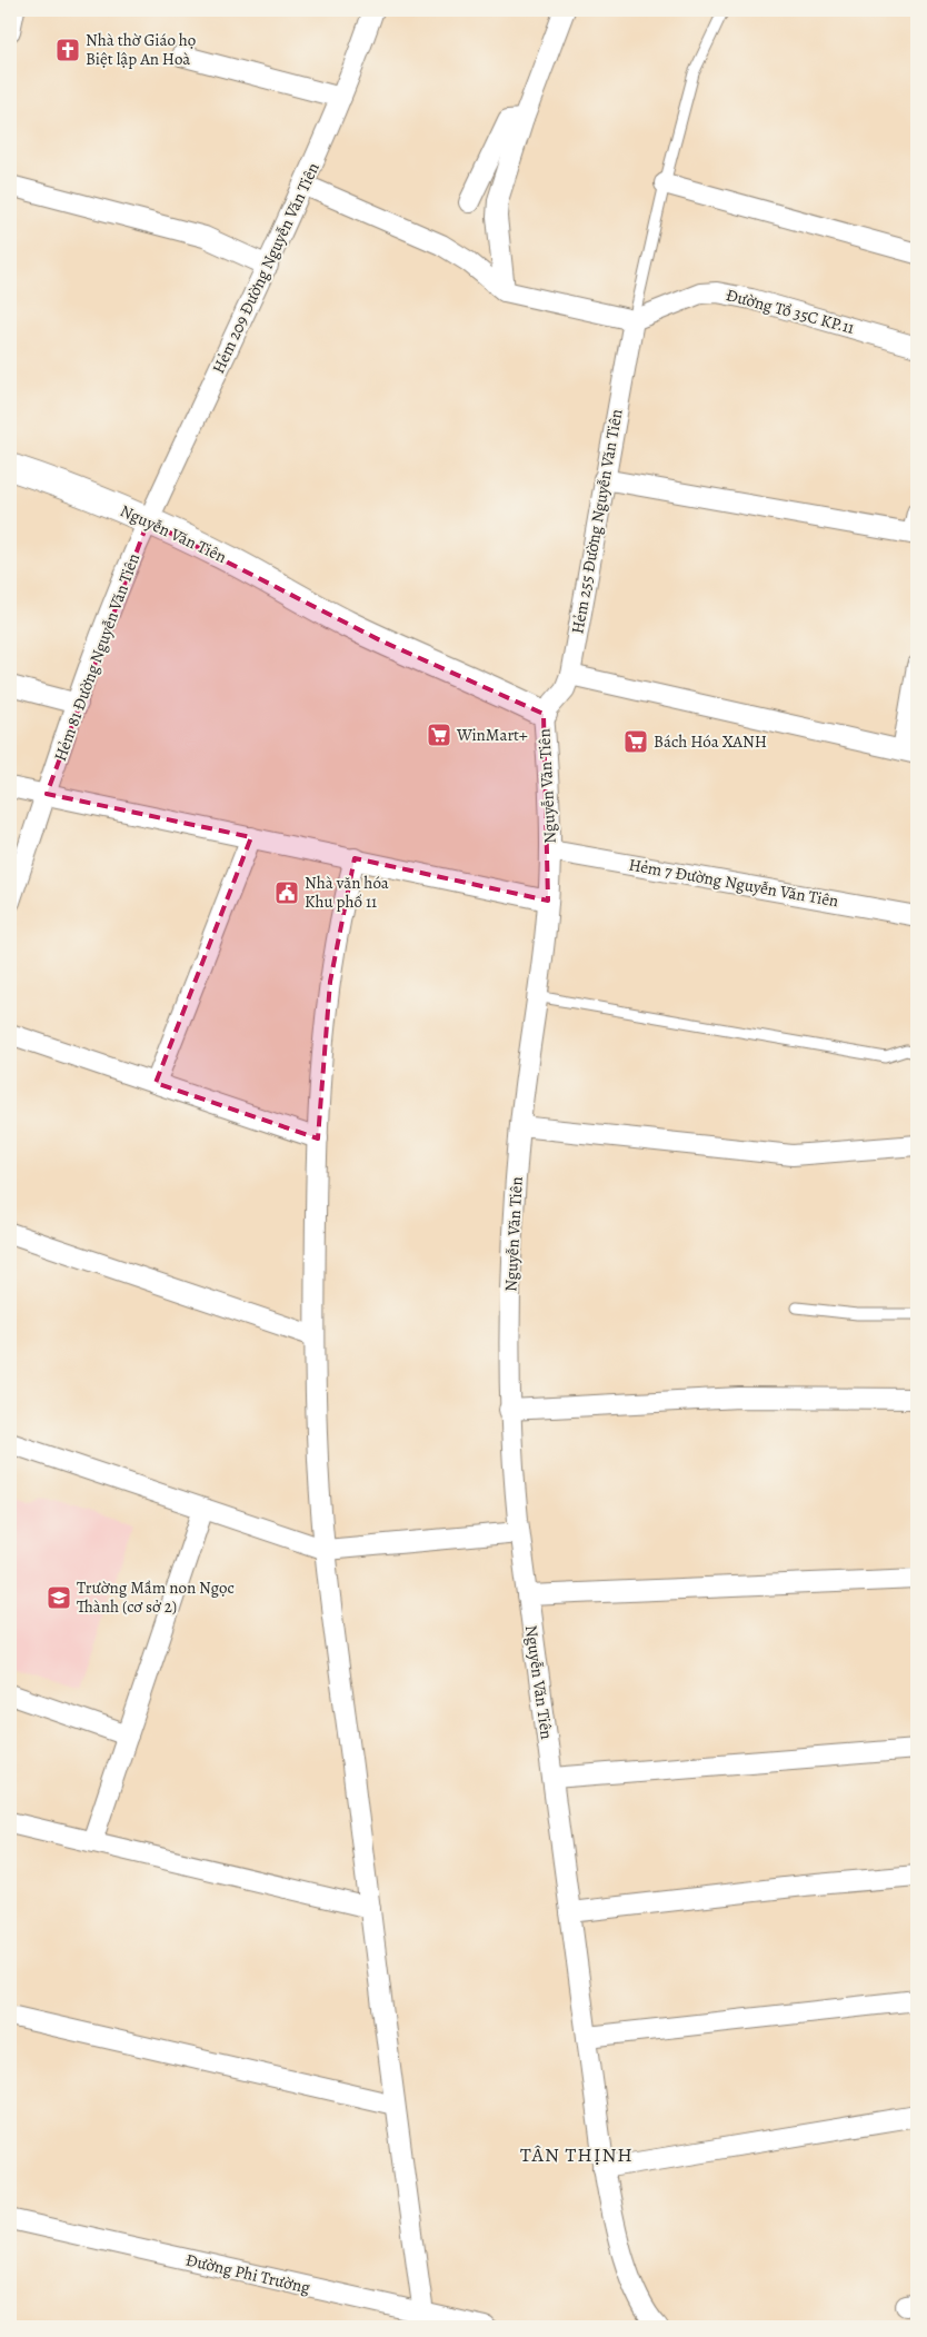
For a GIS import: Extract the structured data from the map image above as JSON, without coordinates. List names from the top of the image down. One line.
{"streets":{"street":["Hẻm 209 Đường Nguyễn Văn Tiên","Đường Tổ 35C KP.11","Hẻm 255 Đường Nguyễn Văn Tiên","Nguyễn Văn Tiên","Hẻm 81 Đường Nguyễn Văn Tiên","Hẻm 7 Đường Nguyễn Văn Tiên","Đường Phi Trường"]},"crossings":[["Hẻm 209 Đường Nguyễn Văn Tiên","Nguyễn Văn Tiên"],["Hẻm 209 Đường Nguyễn Văn Tiên","Hẻm 81 Đường Nguyễn Văn Tiên"],["Đường Tổ 35C KP.11","Hẻm 255 Đường Nguyễn Văn Tiên"],["Hẻm 255 Đường Nguyễn Văn Tiên","Nguyễn Văn Tiên"],["Nguyễn Văn Tiên","Hẻm 81 Đường Nguyễn Văn Tiên"],["Nguyễn Văn Tiên","Hẻm 7 Đường Nguyễn Văn Tiên"]],"districts":["TÂN THỊNH"],"places":{"church":["Nhà thờ Giáo họ Biệt lập An Hoà"],"supermarket":["WinMart+","Bách Hóa XANH"],"public building":["Nhà văn hóa Khu phố 11"],"school or university":["Trường Mầm non Ngọc Thành (cơ sở 2)"]}}
